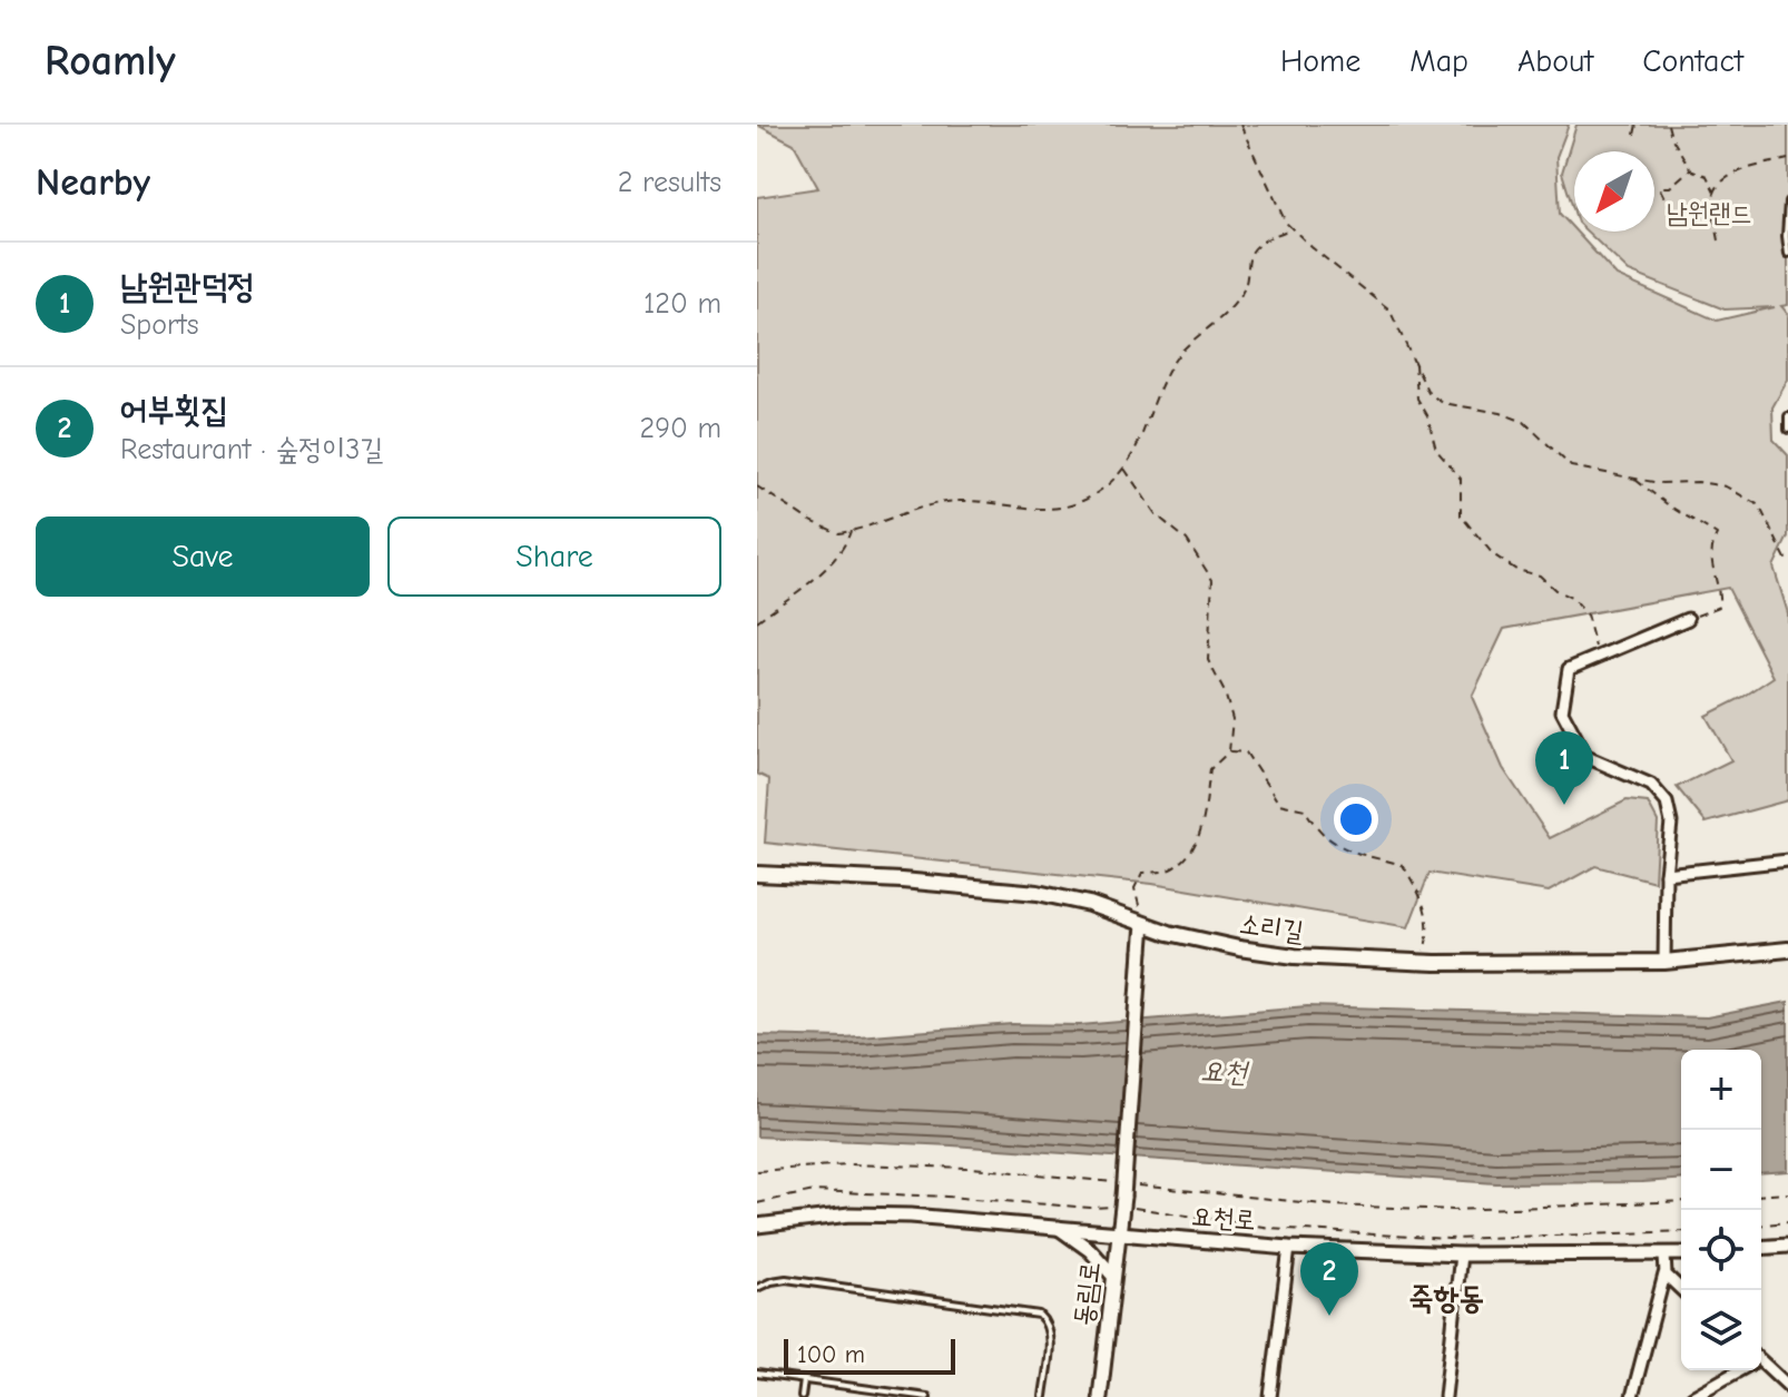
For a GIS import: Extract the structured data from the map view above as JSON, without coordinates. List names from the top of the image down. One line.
{"streets":{"main road":["소리길"],"street":["요천로","동림로"]},"crossings":[["소리길","동림로"],["요천로","동림로"]],"districts":["죽항동"],"water":["요천"],"parks":["남원랜드"],"scale_bar":"100 m","north":"bottom left","page":{"header":"Roamly","nav":["Home","Map","About","Contact"],"heading":["Nearby","2 results"],"list":[{"mark":"1","name":"남원관덕정","note":"Sports","value":"120 m"},{"mark":"2","name":"어부횟집","note":"Restaurant · 숲정이3길","value":"290 m"}],"buttons":["Save","Share"],"pins":["1","2"],"map_buttons":["+","−"],"scale":"100 m"}}
